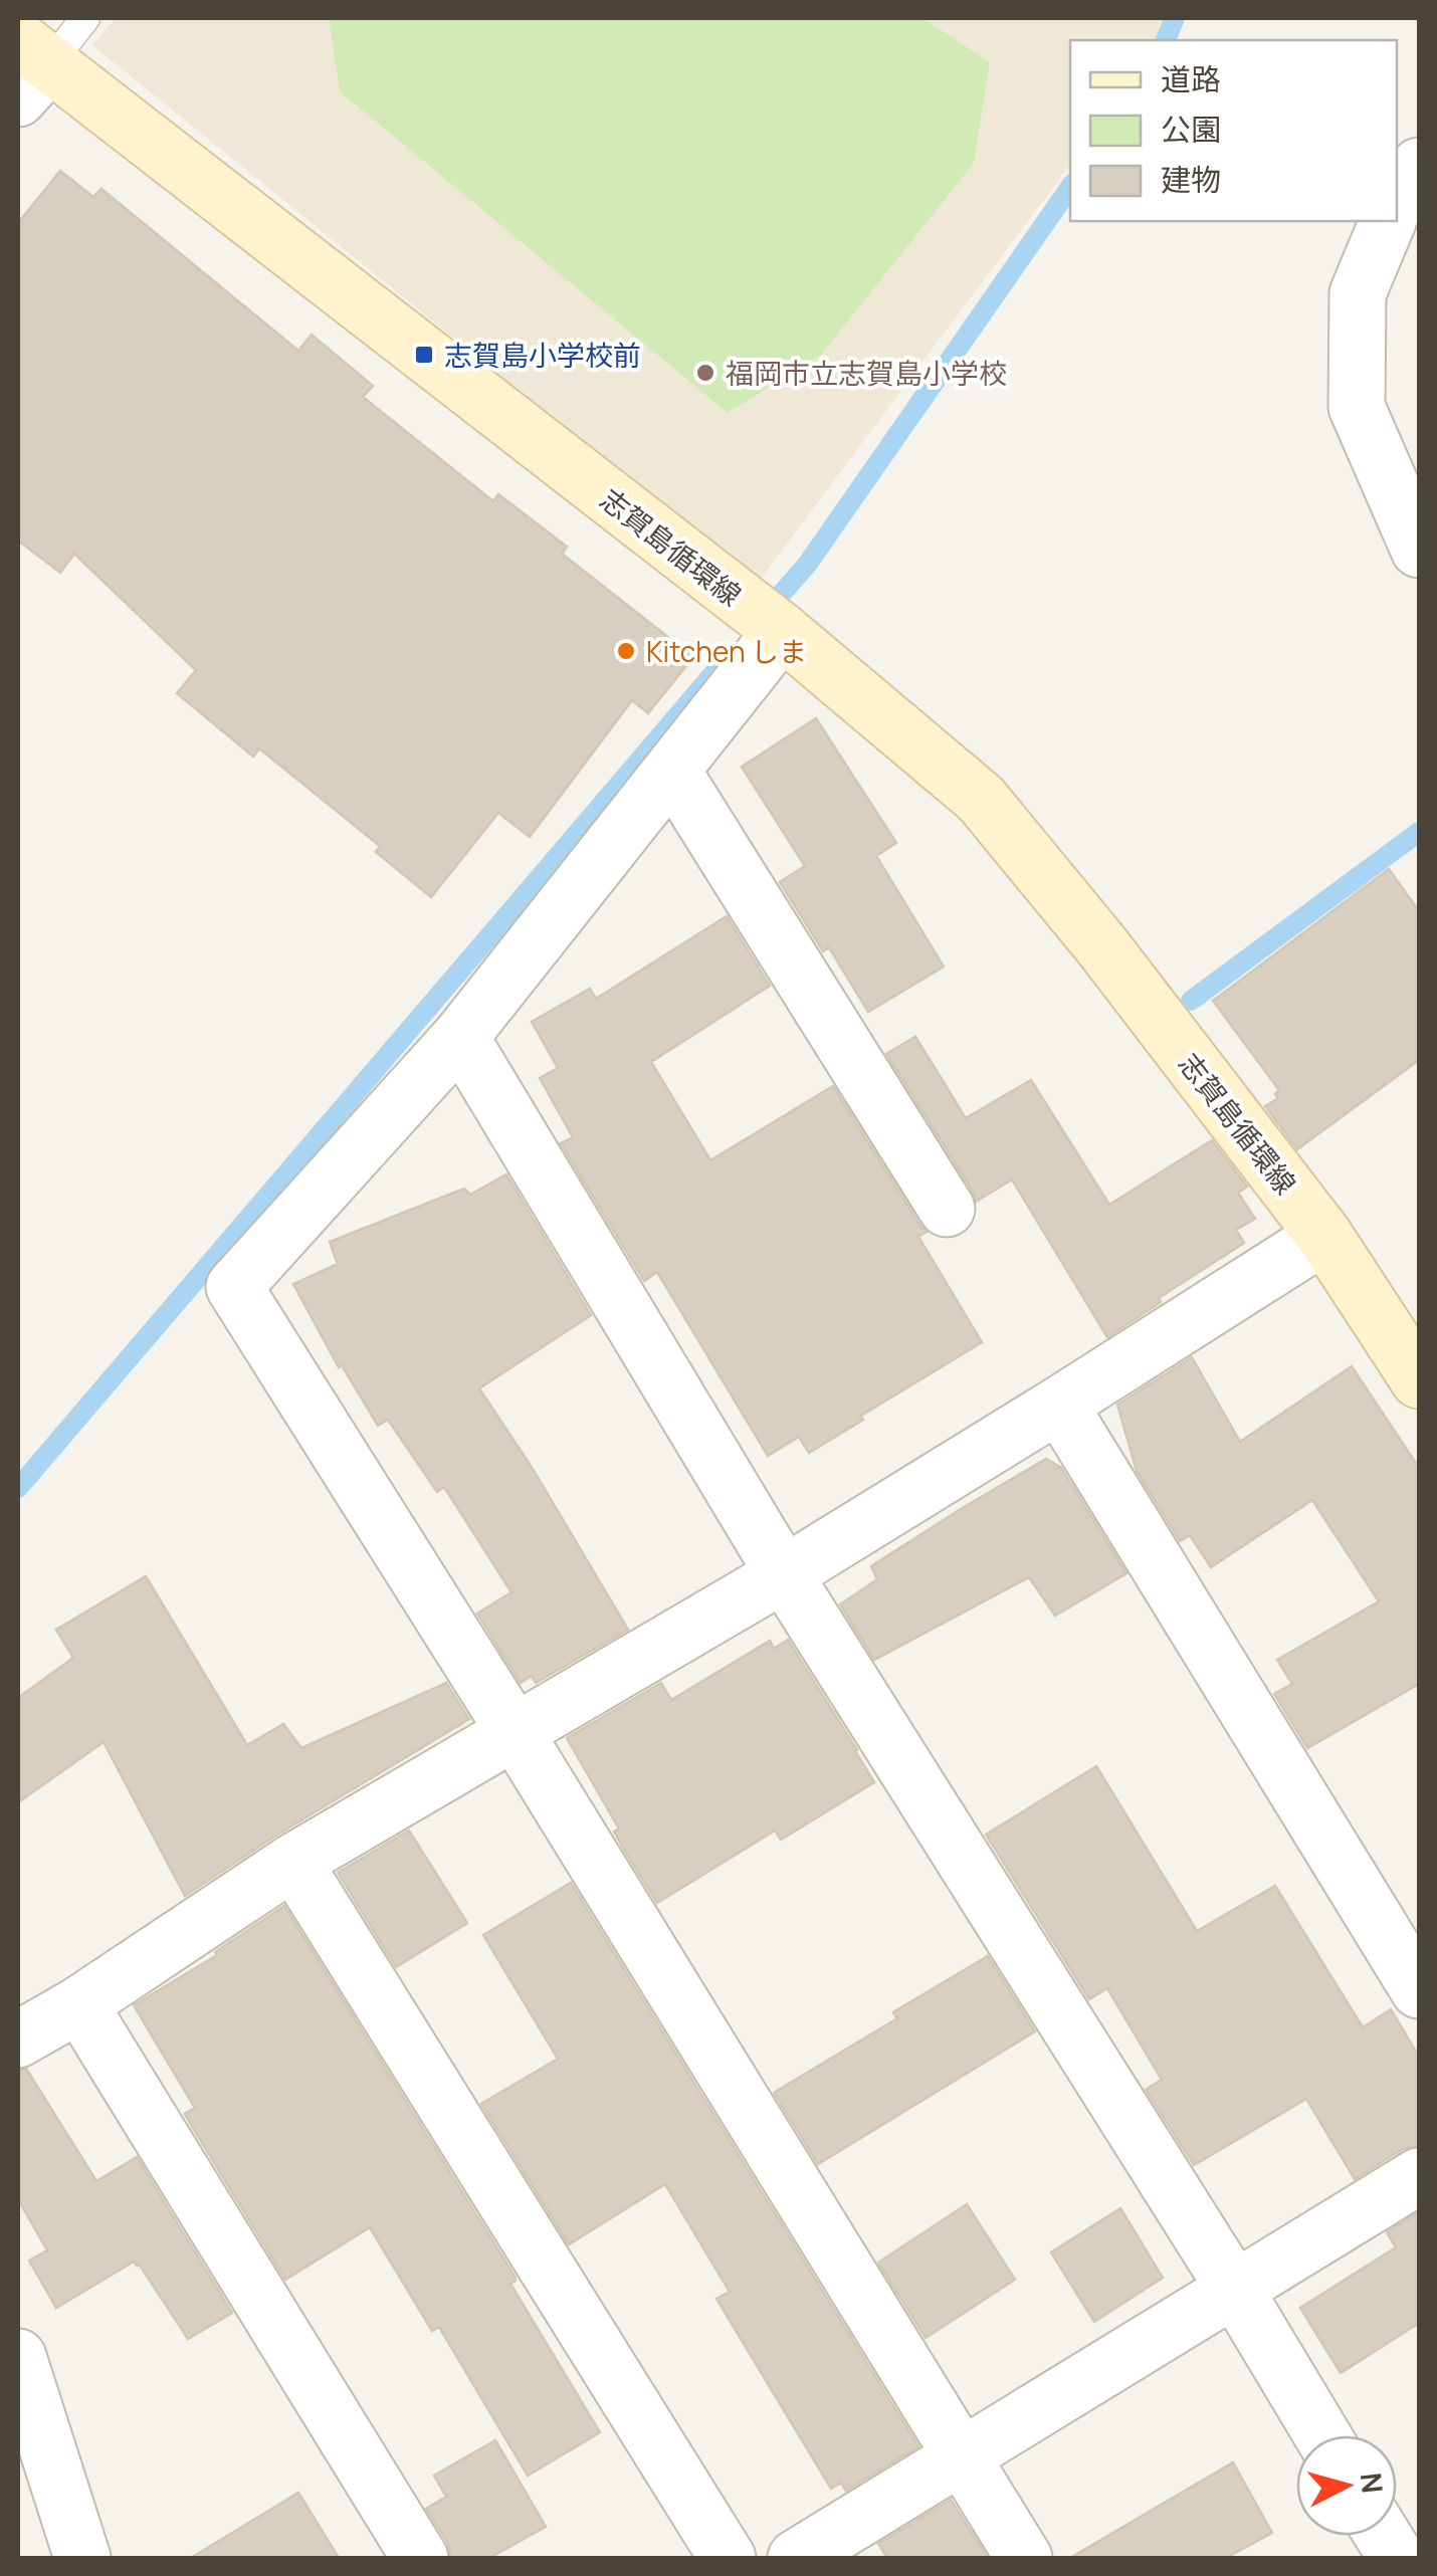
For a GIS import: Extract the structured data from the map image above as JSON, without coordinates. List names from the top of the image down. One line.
{"streets":{"main road":["志賀島循環線"]},"places":{"transit":["志賀島小学校前"],"other":["福岡市立志賀島小学校","Kitchen しま"]},"legend":["道路","公園","建物"],"north":"right"}
